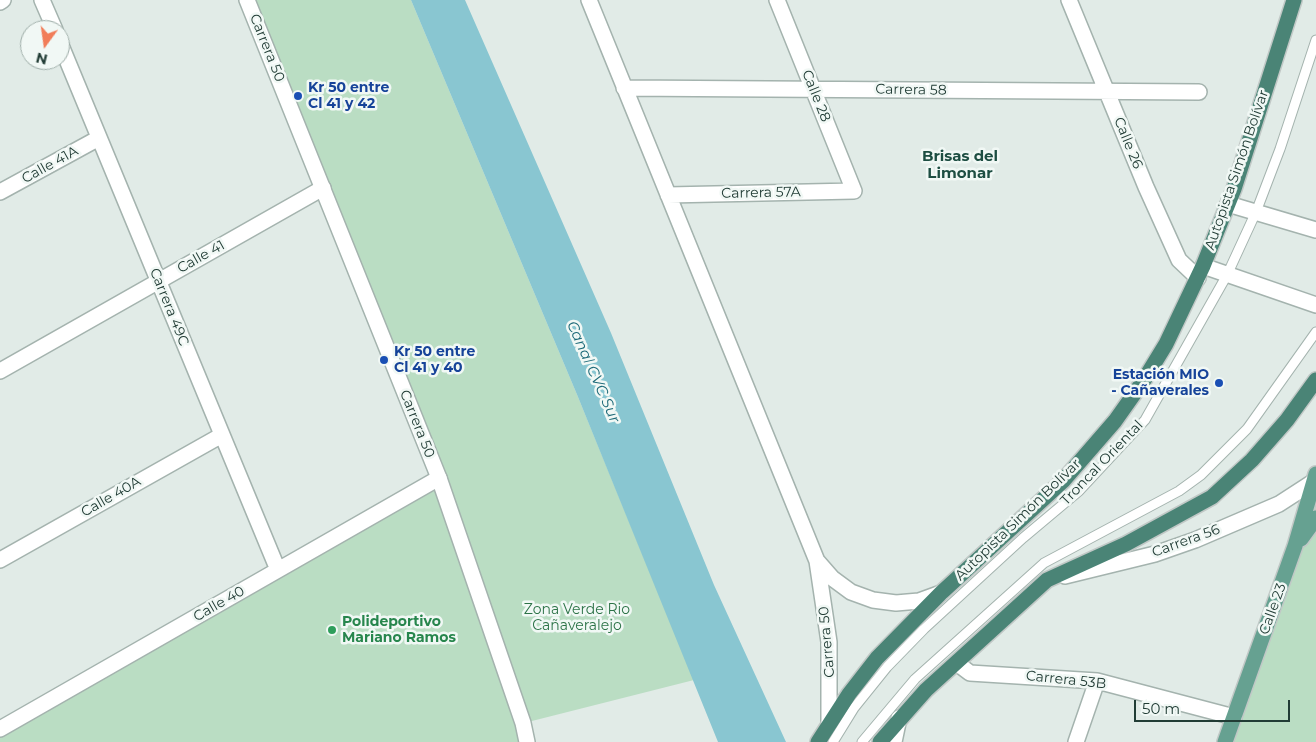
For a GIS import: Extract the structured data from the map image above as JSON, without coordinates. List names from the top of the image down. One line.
{"streets":{"highway":["Autopista Simón Bolívar"],"main road":["Calle 23"],"street":["Carrera 50","Carrera 58","Calle 28","Calle 26","Calle 41A","Carrera 57A","Calle 41","Carrera 49C","Calle 40A","Carrera 56","Calle 40","Carrera 53B"],"lane":["Troncal Oriental"]},"crossings":[["Carrera 50","Carrera 58"],["Carrera 50","Autopista Simón Bolívar"],["Carrera 50","Carrera 57A"],["Carrera 50","Calle 41"],["Carrera 50","Calle 40"],["Carrera 58","Calle 28"],["Carrera 58","Calle 26"],["Calle 28","Carrera 57A"],["Calle 26","Autopista Simón Bolívar"],["Calle 41A","Carrera 49C"],["Calle 41","Carrera 49C"],["Carrera 49C","Calle 40A"],["Carrera 49C","Calle 40"],["Carrera 56","Calle 23"],["Calle 23","Carrera 53B"]],"districts":["Brisas del Limonar"],"water":["Canal CVC Sur"],"parks":["Zona Verde Rio Cañaveralejo"],"places":["Kr 50 entre Cl 41 y 42","Kr 50 entre Cl 41 y 40","Estación MIO - Cañaverales","Polideportivo Mariano Ramos"],"scale_bar":"50 m","north":"bottom"}
